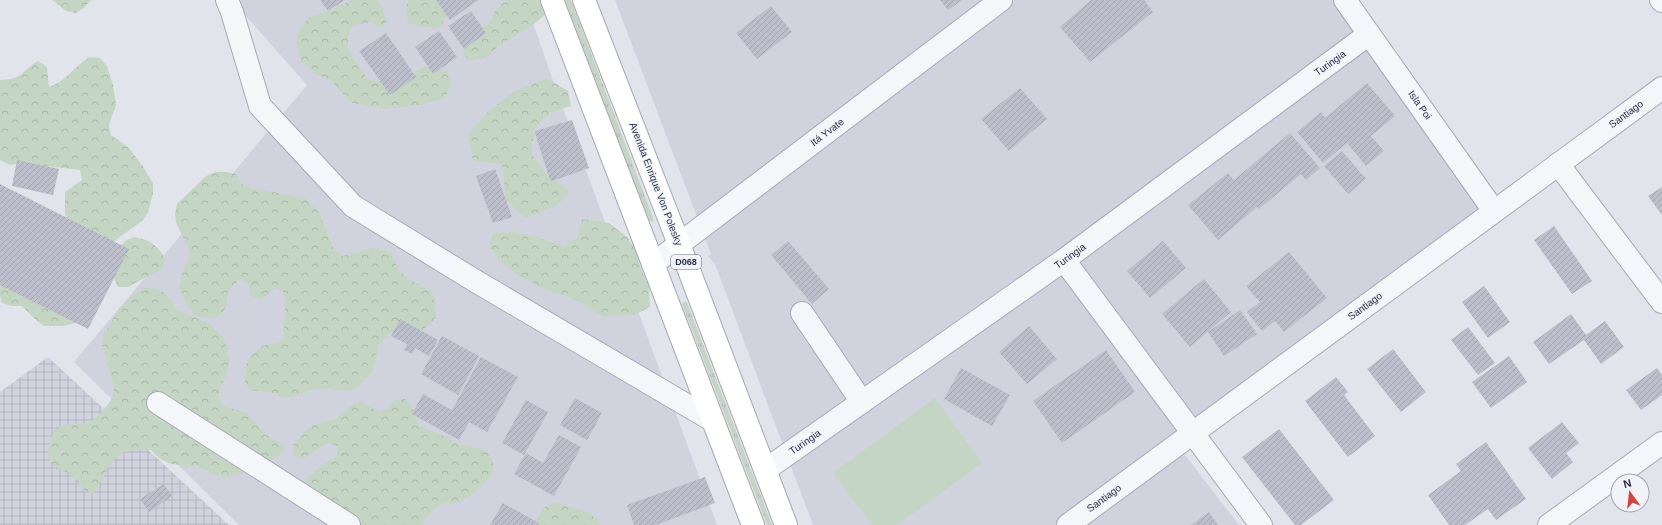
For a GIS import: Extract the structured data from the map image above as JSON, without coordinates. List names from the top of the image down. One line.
{"streets":{"main road":["Avenida Enrique Von Polesky","D068"],"street":["Turingia","Isla Poi","Santiago","Itá Yvate"]},"crossings":[["Turingia","Isla Poi"],["Turingia","Avenida Enrique Von Polesky"],["Isla Poi","Santiago"],["Itá Yvate","Avenida Enrique Von Polesky"],["Itá Yvate","D068"]],"north":"top"}
